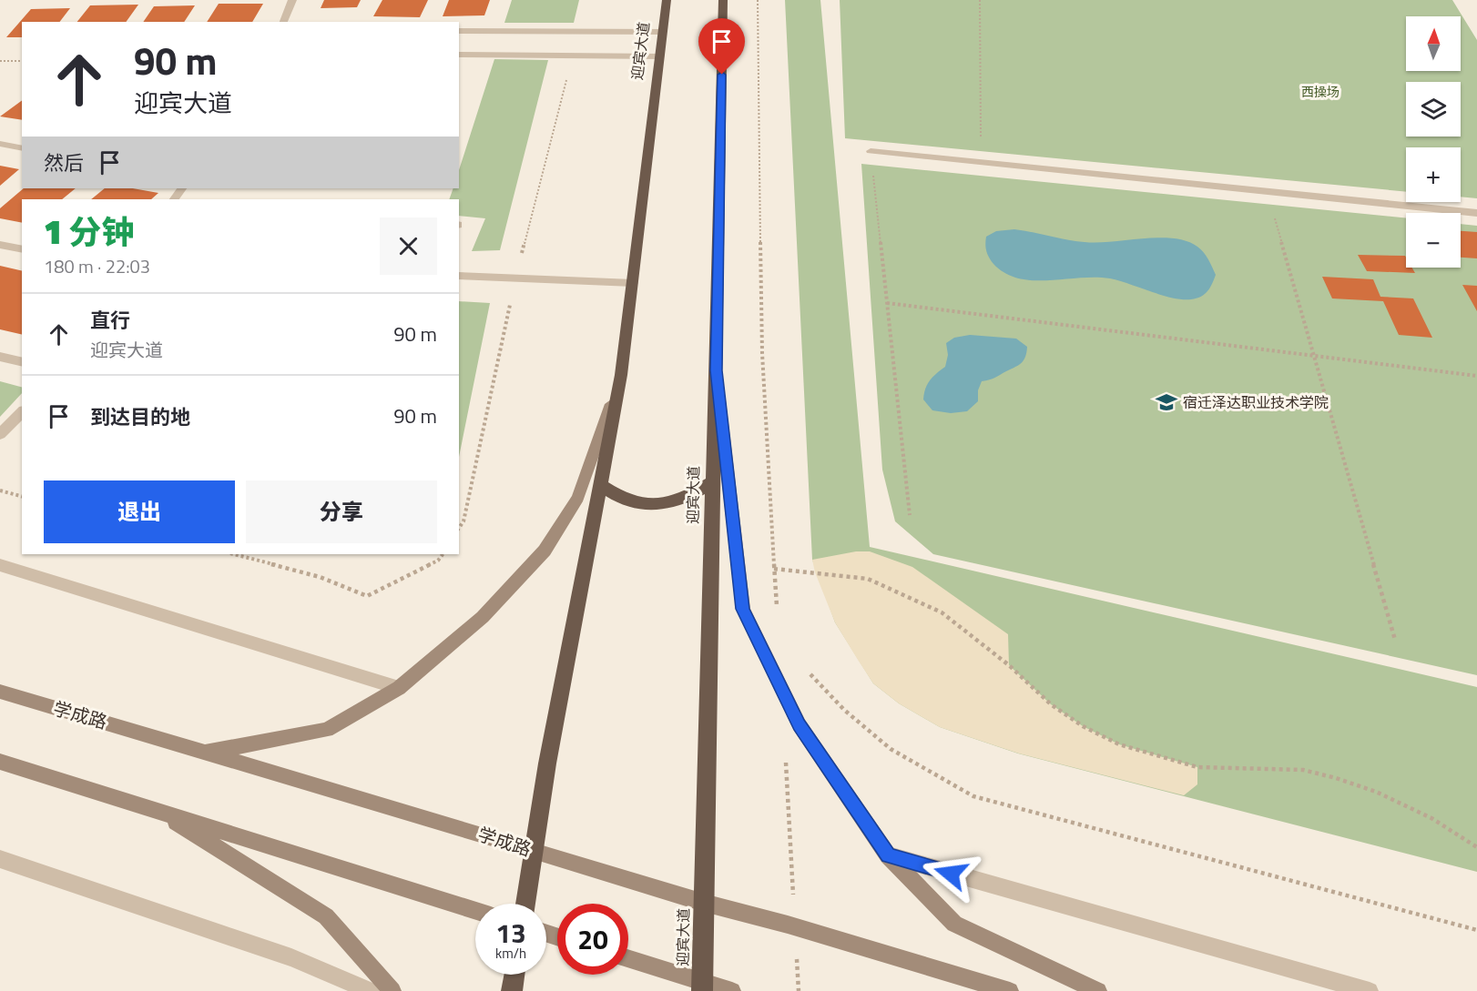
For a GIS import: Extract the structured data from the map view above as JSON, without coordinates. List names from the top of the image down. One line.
{"streets":{"highway":["迎宾大道"],"main road":["学成路"]},"crossings":[["迎宾大道","学成路"]],"parks":["西操场"],"places":{"school or university":["宿迁泽达职业技术学院"]},"north":"top","page":{"map_buttons":["+","−"],"turn":["90 m","迎宾大道"],"then":"然后","heading":["1 分钟","180 m · 22:03"],"list":[{"name":"直行","note":"迎宾大道","value":"90 m"},{"name":"到达目的地","value":"90 m"}],"buttons":["退出","分享"],"speed":"13 km/h","limit":"20"}}
